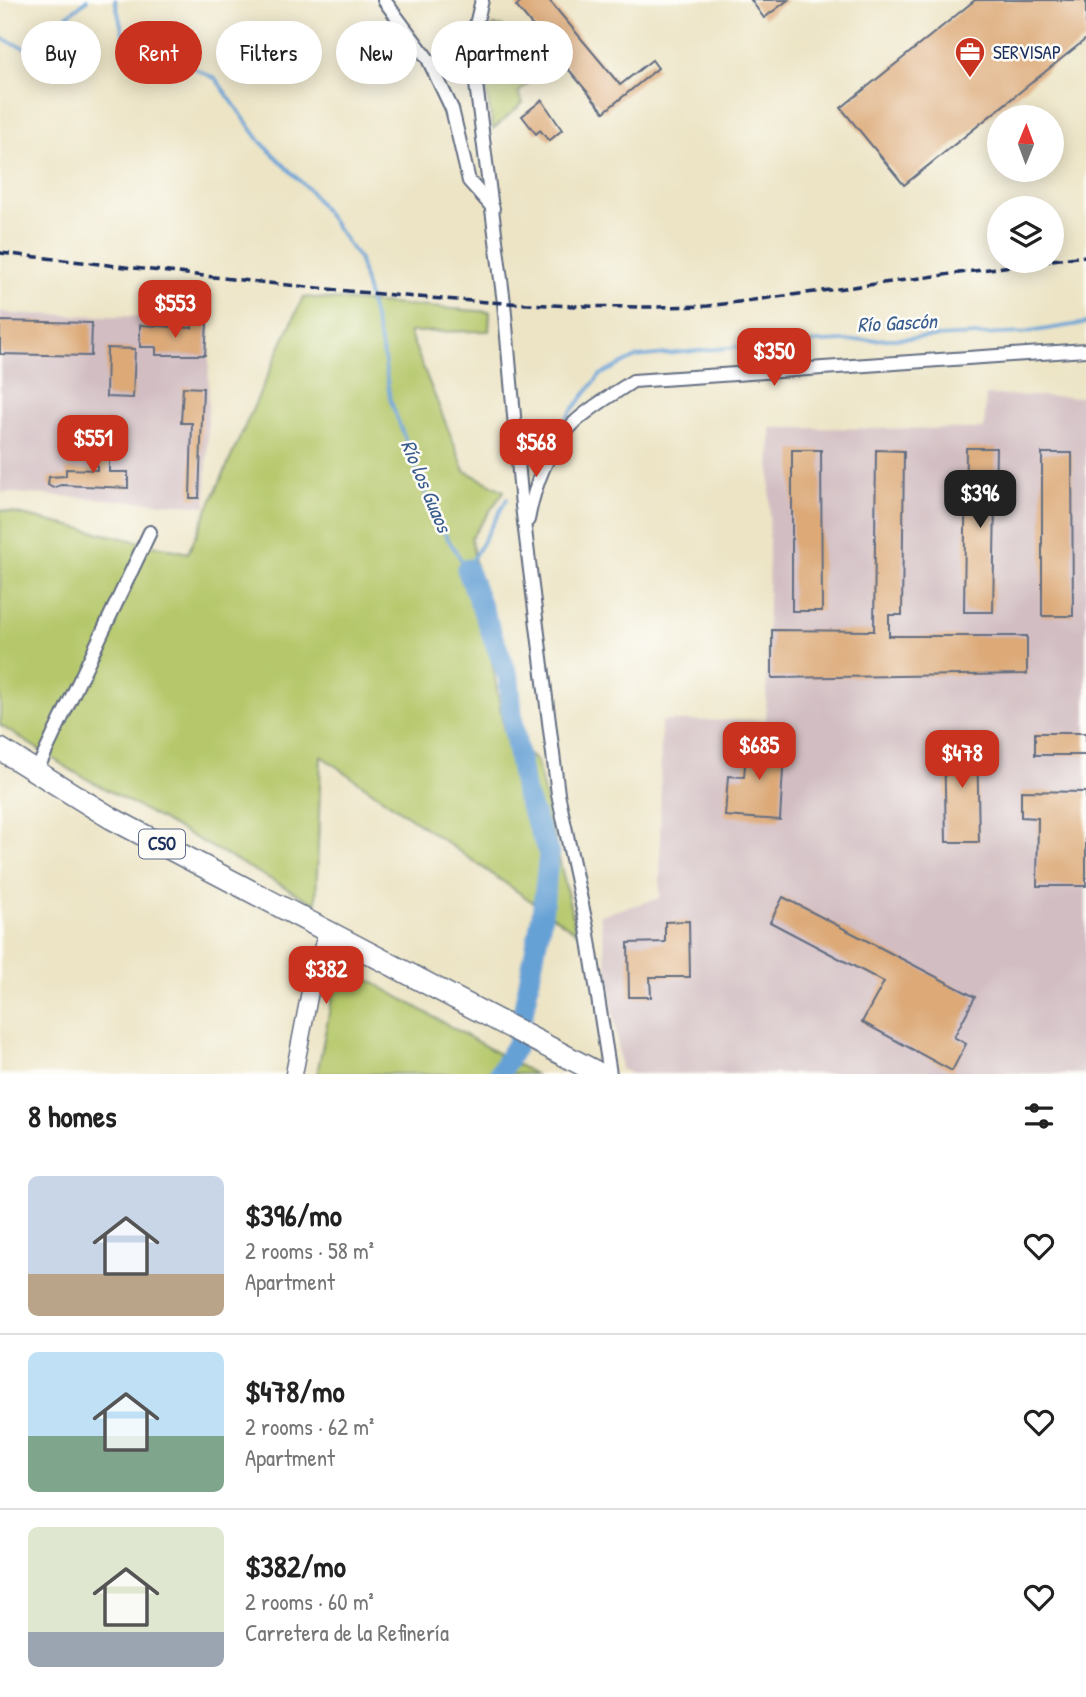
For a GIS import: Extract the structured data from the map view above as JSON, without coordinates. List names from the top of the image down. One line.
{"streets":{"main road":["CSO"]},"water":["Río Gascón","Río los Guaos"],"places":{"office":["SERVISAP"]},"north":"top","page":{"chip":["Buy","Rent","Filters","New","Apartment"],"price":["$553","$350","$551","$568","$396","$685","$478","$382"],"heading":"8 homes","list":[{"name":"$396/mo","note":"2 rooms · 58 m² · Apartment"},{"name":"$478/mo","note":"2 rooms · 62 m² · Apartment"},{"name":"$382/mo","note":"2 rooms · 60 m² · Carretera de la Refinería"}]}}
